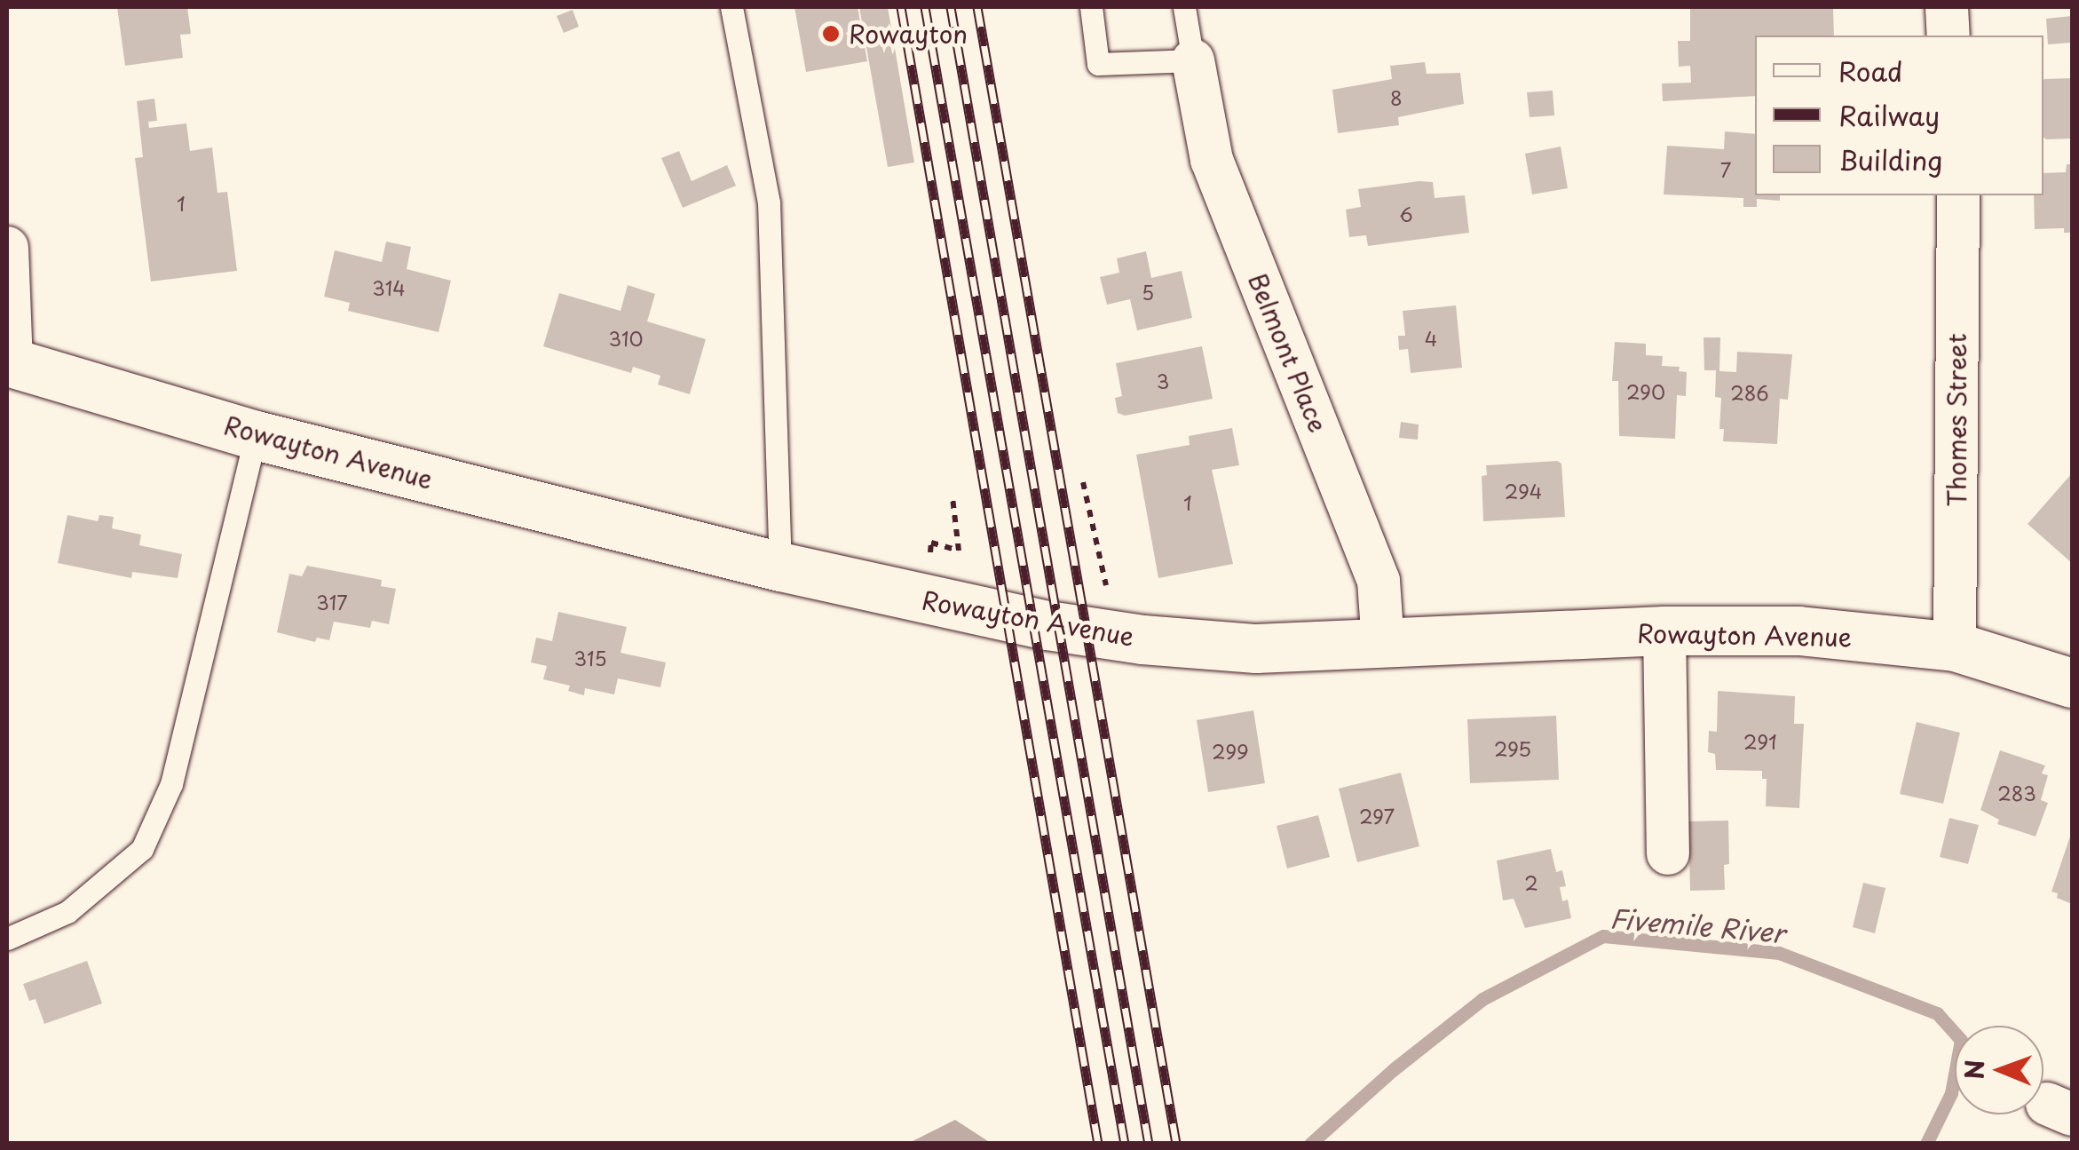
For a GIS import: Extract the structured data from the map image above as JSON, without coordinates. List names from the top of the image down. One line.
{"streets":{"street":["Belmont Place","Thomes Street","Rowayton Avenue"]},"crossings":[["Belmont Place","Rowayton Avenue"],["Thomes Street","Rowayton Avenue"]],"water":["Fivemile River"],"places":["Rowayton"],"house_numbers":["8","7","1","6","314","5","310","4","3","290","286","294","1","317","315","291","295","299","283","297","2"],"legend":["Road","Railway","Building"],"north":"left"}
